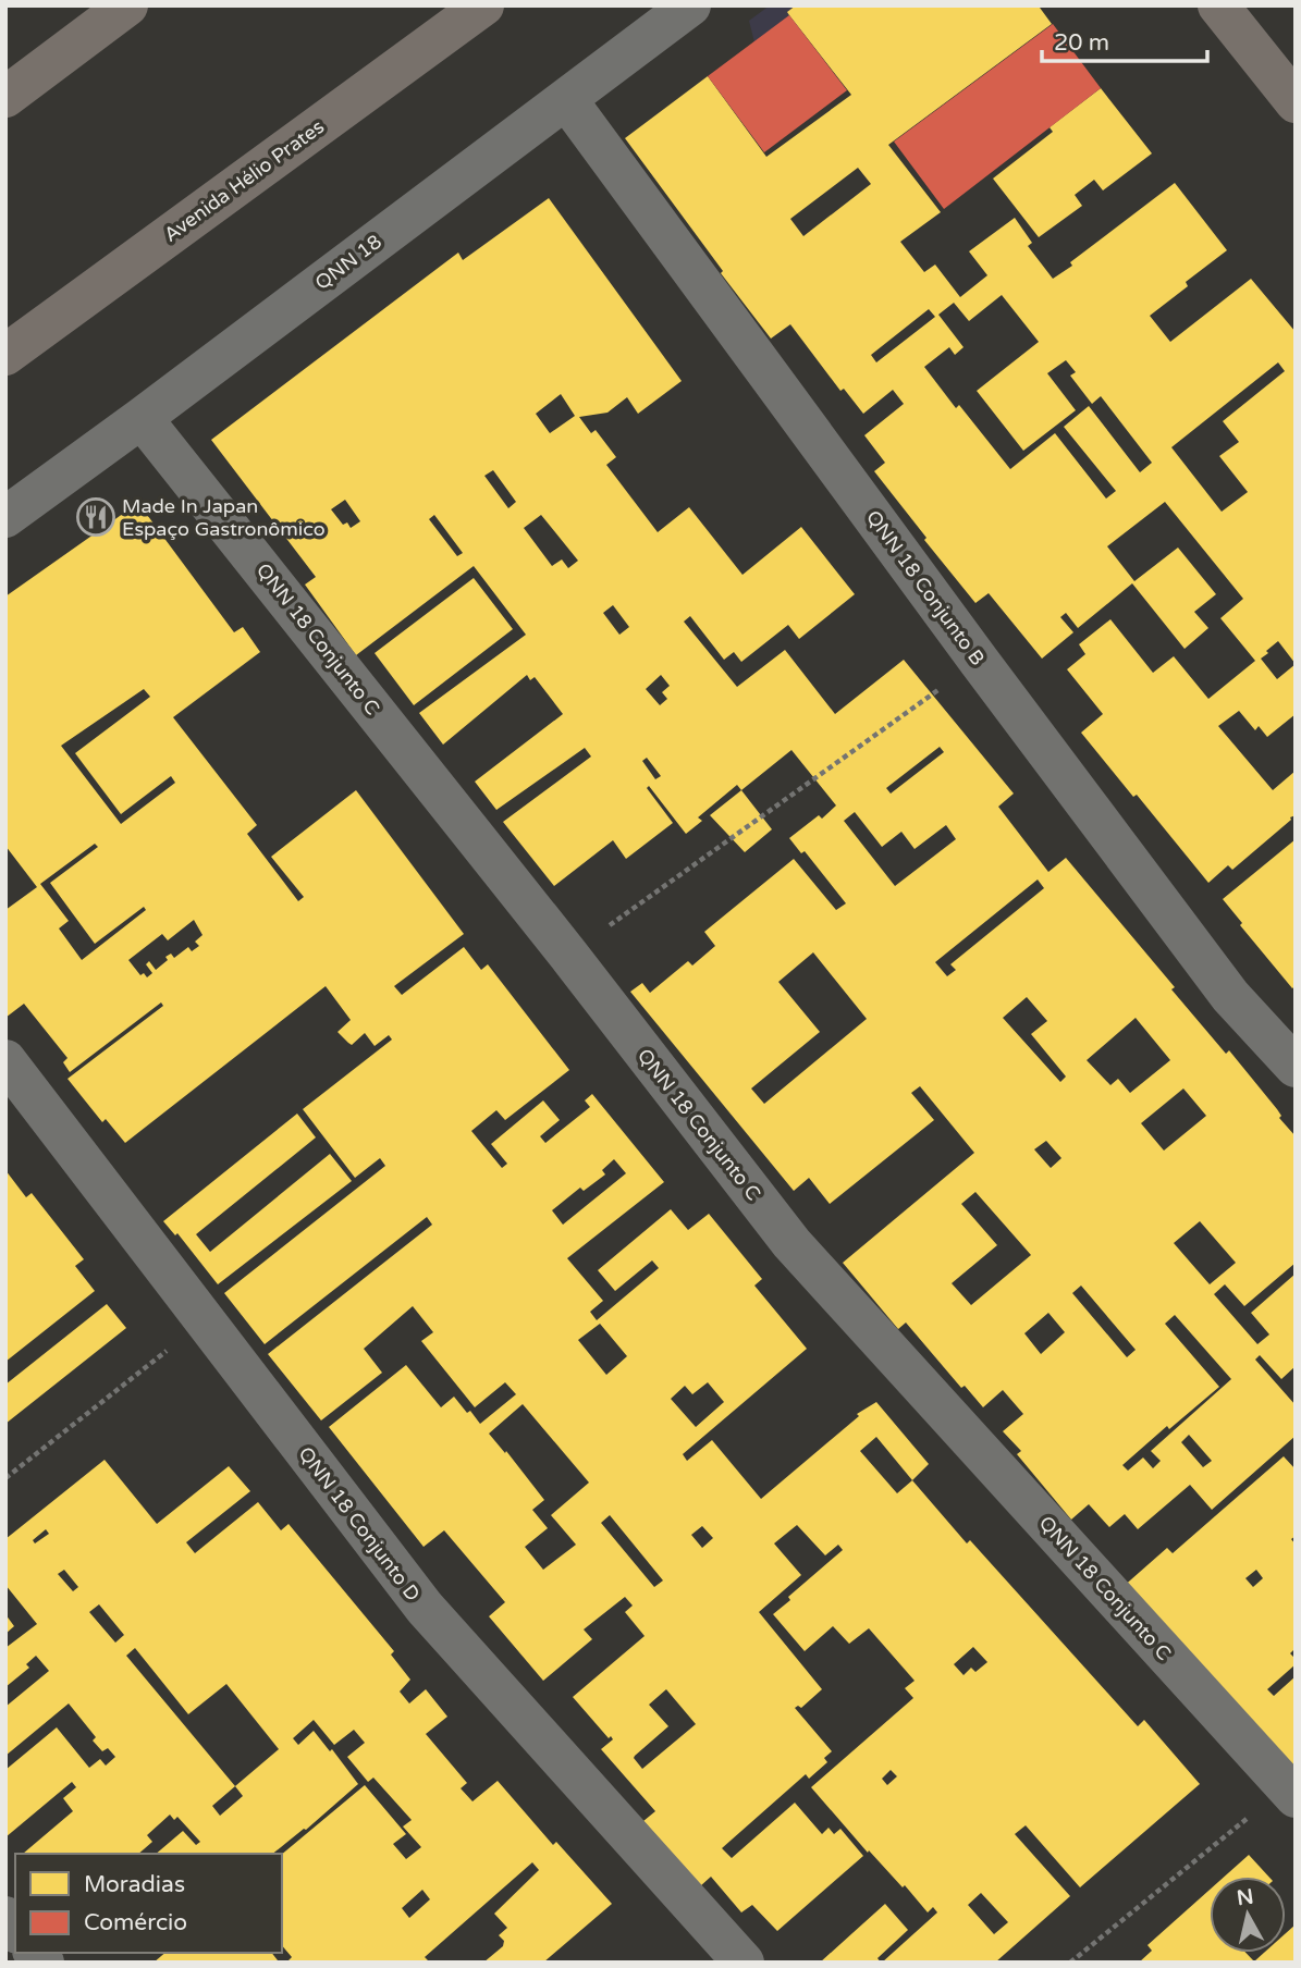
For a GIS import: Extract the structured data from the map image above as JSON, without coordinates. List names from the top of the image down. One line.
{"streets":{"main road":["Avenida Hélio Prates"],"street":["QNN 18","QNN 18 Conjunto B","QNN 18 Conjunto C","QNN 18 Conjunto D"]},"crossings":[["QNN 18","QNN 18 Conjunto B"],["QNN 18","QNN 18 Conjunto C"]],"places":{"restaurant":["Made In Japan Espaço Gastronômico"]},"legend":["Moradias","Comércio"],"scale_bar":"20 m","north":"top"}
